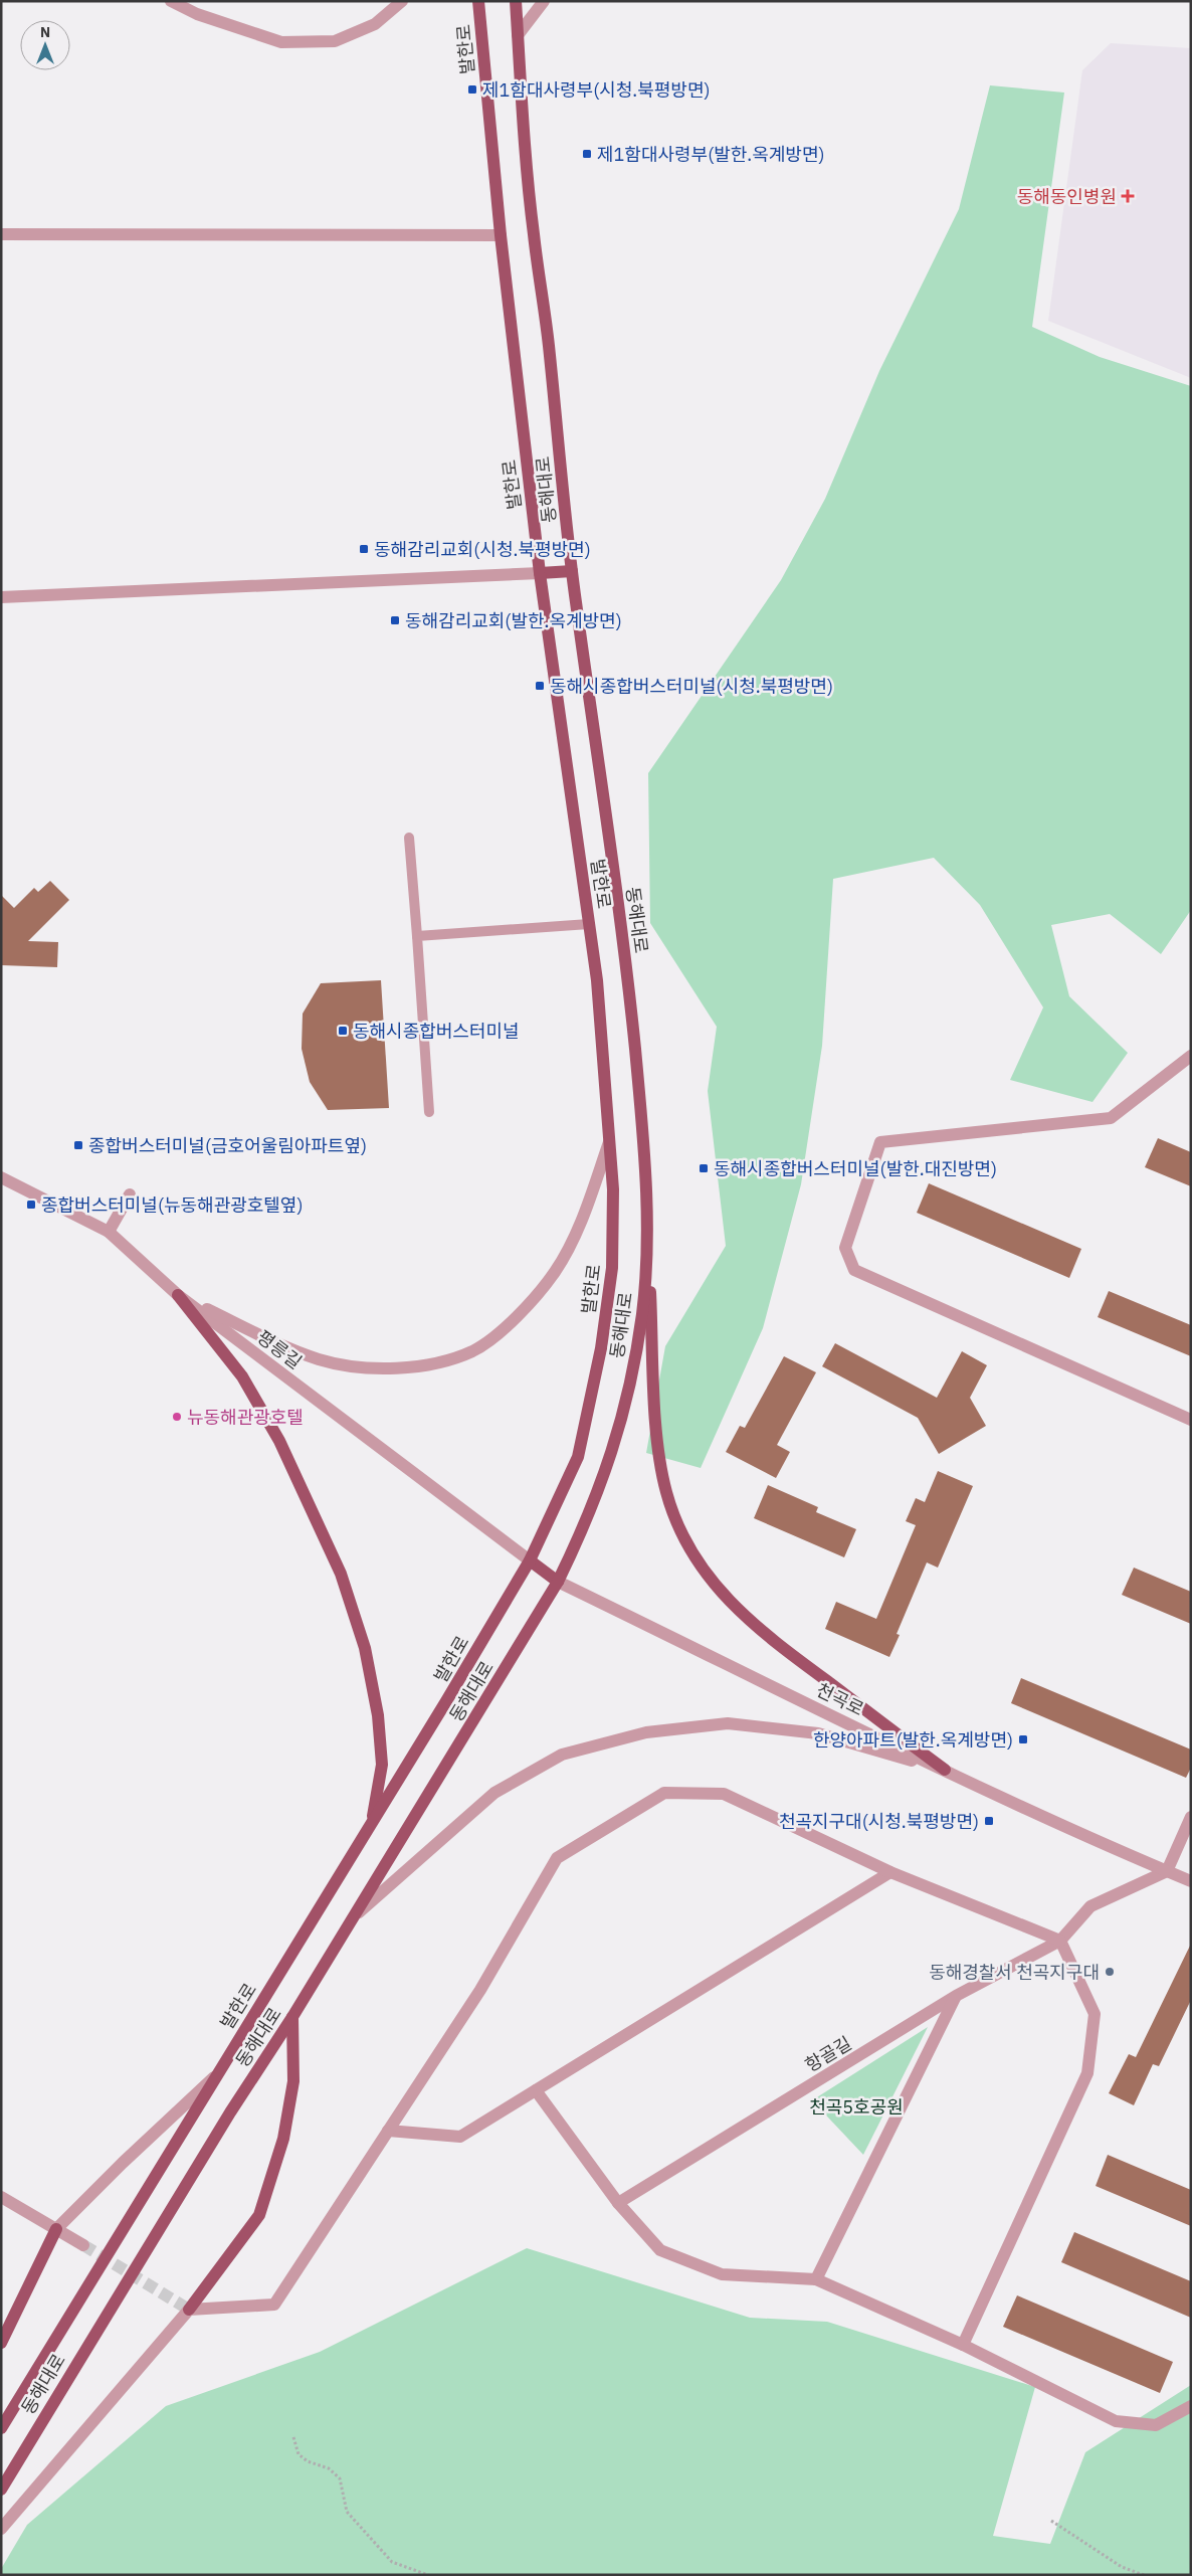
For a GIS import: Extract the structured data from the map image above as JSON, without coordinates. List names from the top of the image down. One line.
{"streets":{"main road":["발한로","동해대로"],"street":["평릉길","천곡로","항골길"]},"crossings":[["발한로","평릉길"],["동해대로","천곡로"]],"parks":["천곡5호공원"],"places":{"transit":["제1함대사령부(시청.북평방면)","제1함대사령부(발한.옥계방면)","동해감리교회(시청.북평방면)","동해감리교회(발한.옥계방면)","동해시종합버스터미널(시청.북평방면)","동해시종합버스터미널","종합버스터미널(금호어울림아파트옆)","동해시종합버스터미널(발한.대진방면)","종합버스터미널(뉴동해관광호텔옆)","한양아파트(발한.옥계방면)","천곡지구대(시청.북평방면)"],"health":["동해동인병원"],"other":["뉴동해관광호텔","동해경찰서 천곡지구대"]},"north":"top"}
